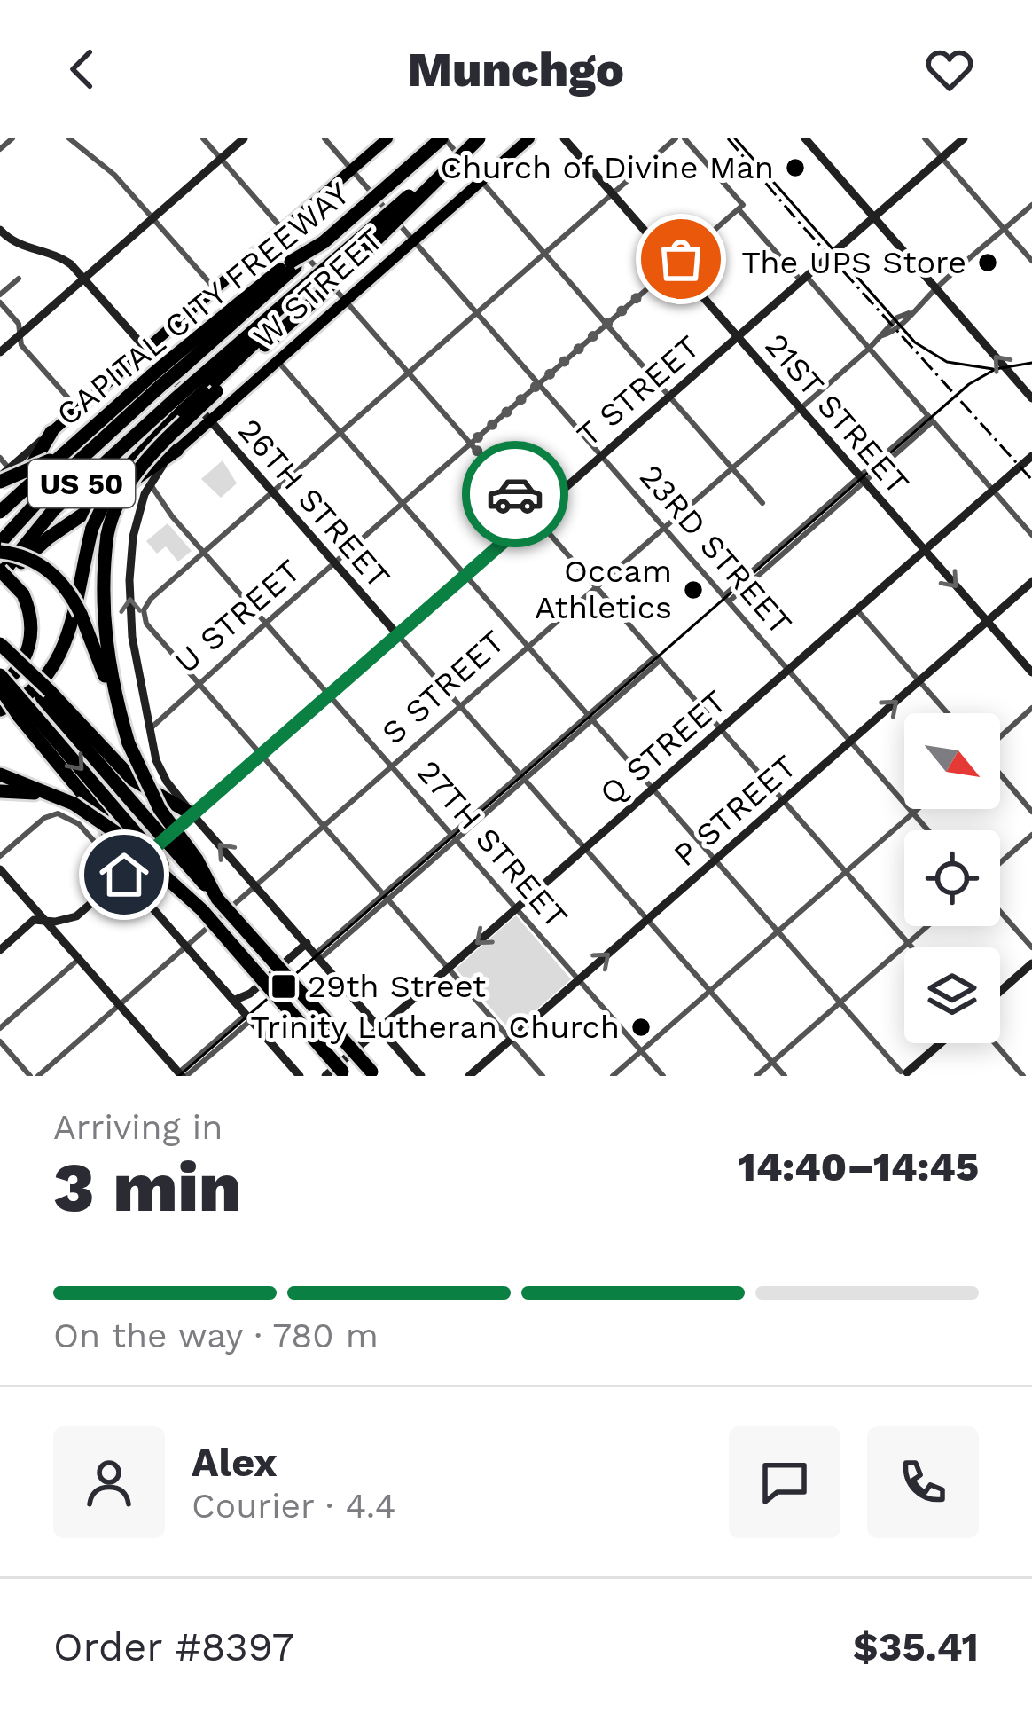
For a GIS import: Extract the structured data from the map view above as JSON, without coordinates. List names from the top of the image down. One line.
{"streets":{"highway":["CAPITAL CITY FREEWAY","US 50"],"main road":["W STREET","T STREET","21ST STREET","26TH STREET","Q STREET","P STREET"],"street":["23RD STREET","U STREET","S STREET","27TH STREET"]},"crossings":[["W STREET","26TH STREET"],["W STREET","23RD STREET"],["W STREET","27TH STREET"],["CAPITAL CITY FREEWAY","US 50"],["T STREET","21ST STREET"],["T STREET","26TH STREET"],["T STREET","23RD STREET"],["T STREET","27TH STREET"],["21ST STREET","U STREET"],["21ST STREET","S STREET"],["21ST STREET","Q STREET"],["21ST STREET","P STREET"],["26TH STREET","U STREET"],["26TH STREET","S STREET"],["26TH STREET","Q STREET"],["26TH STREET","P STREET"],["23RD STREET","U STREET"],["23RD STREET","S STREET"],["23RD STREET","Q STREET"],["23RD STREET","P STREET"],["U STREET","27TH STREET"],["S STREET","27TH STREET"],["Q STREET","27TH STREET"],["P STREET","27TH STREET"]],"places":{"other":["Church of Divine Man","The UPS Store","Occam Athletics","Trinity Lutheran Church"],"transit":["29th Street"]},"north":"bottom right","page":{"header":"Munchgo","heading":["3 min","Arriving in","14:40–14:45"],"panel":["Alex","Courier · 4.4","Order #8397","$35.41"],"bar":"On the way · 780 m"}}
